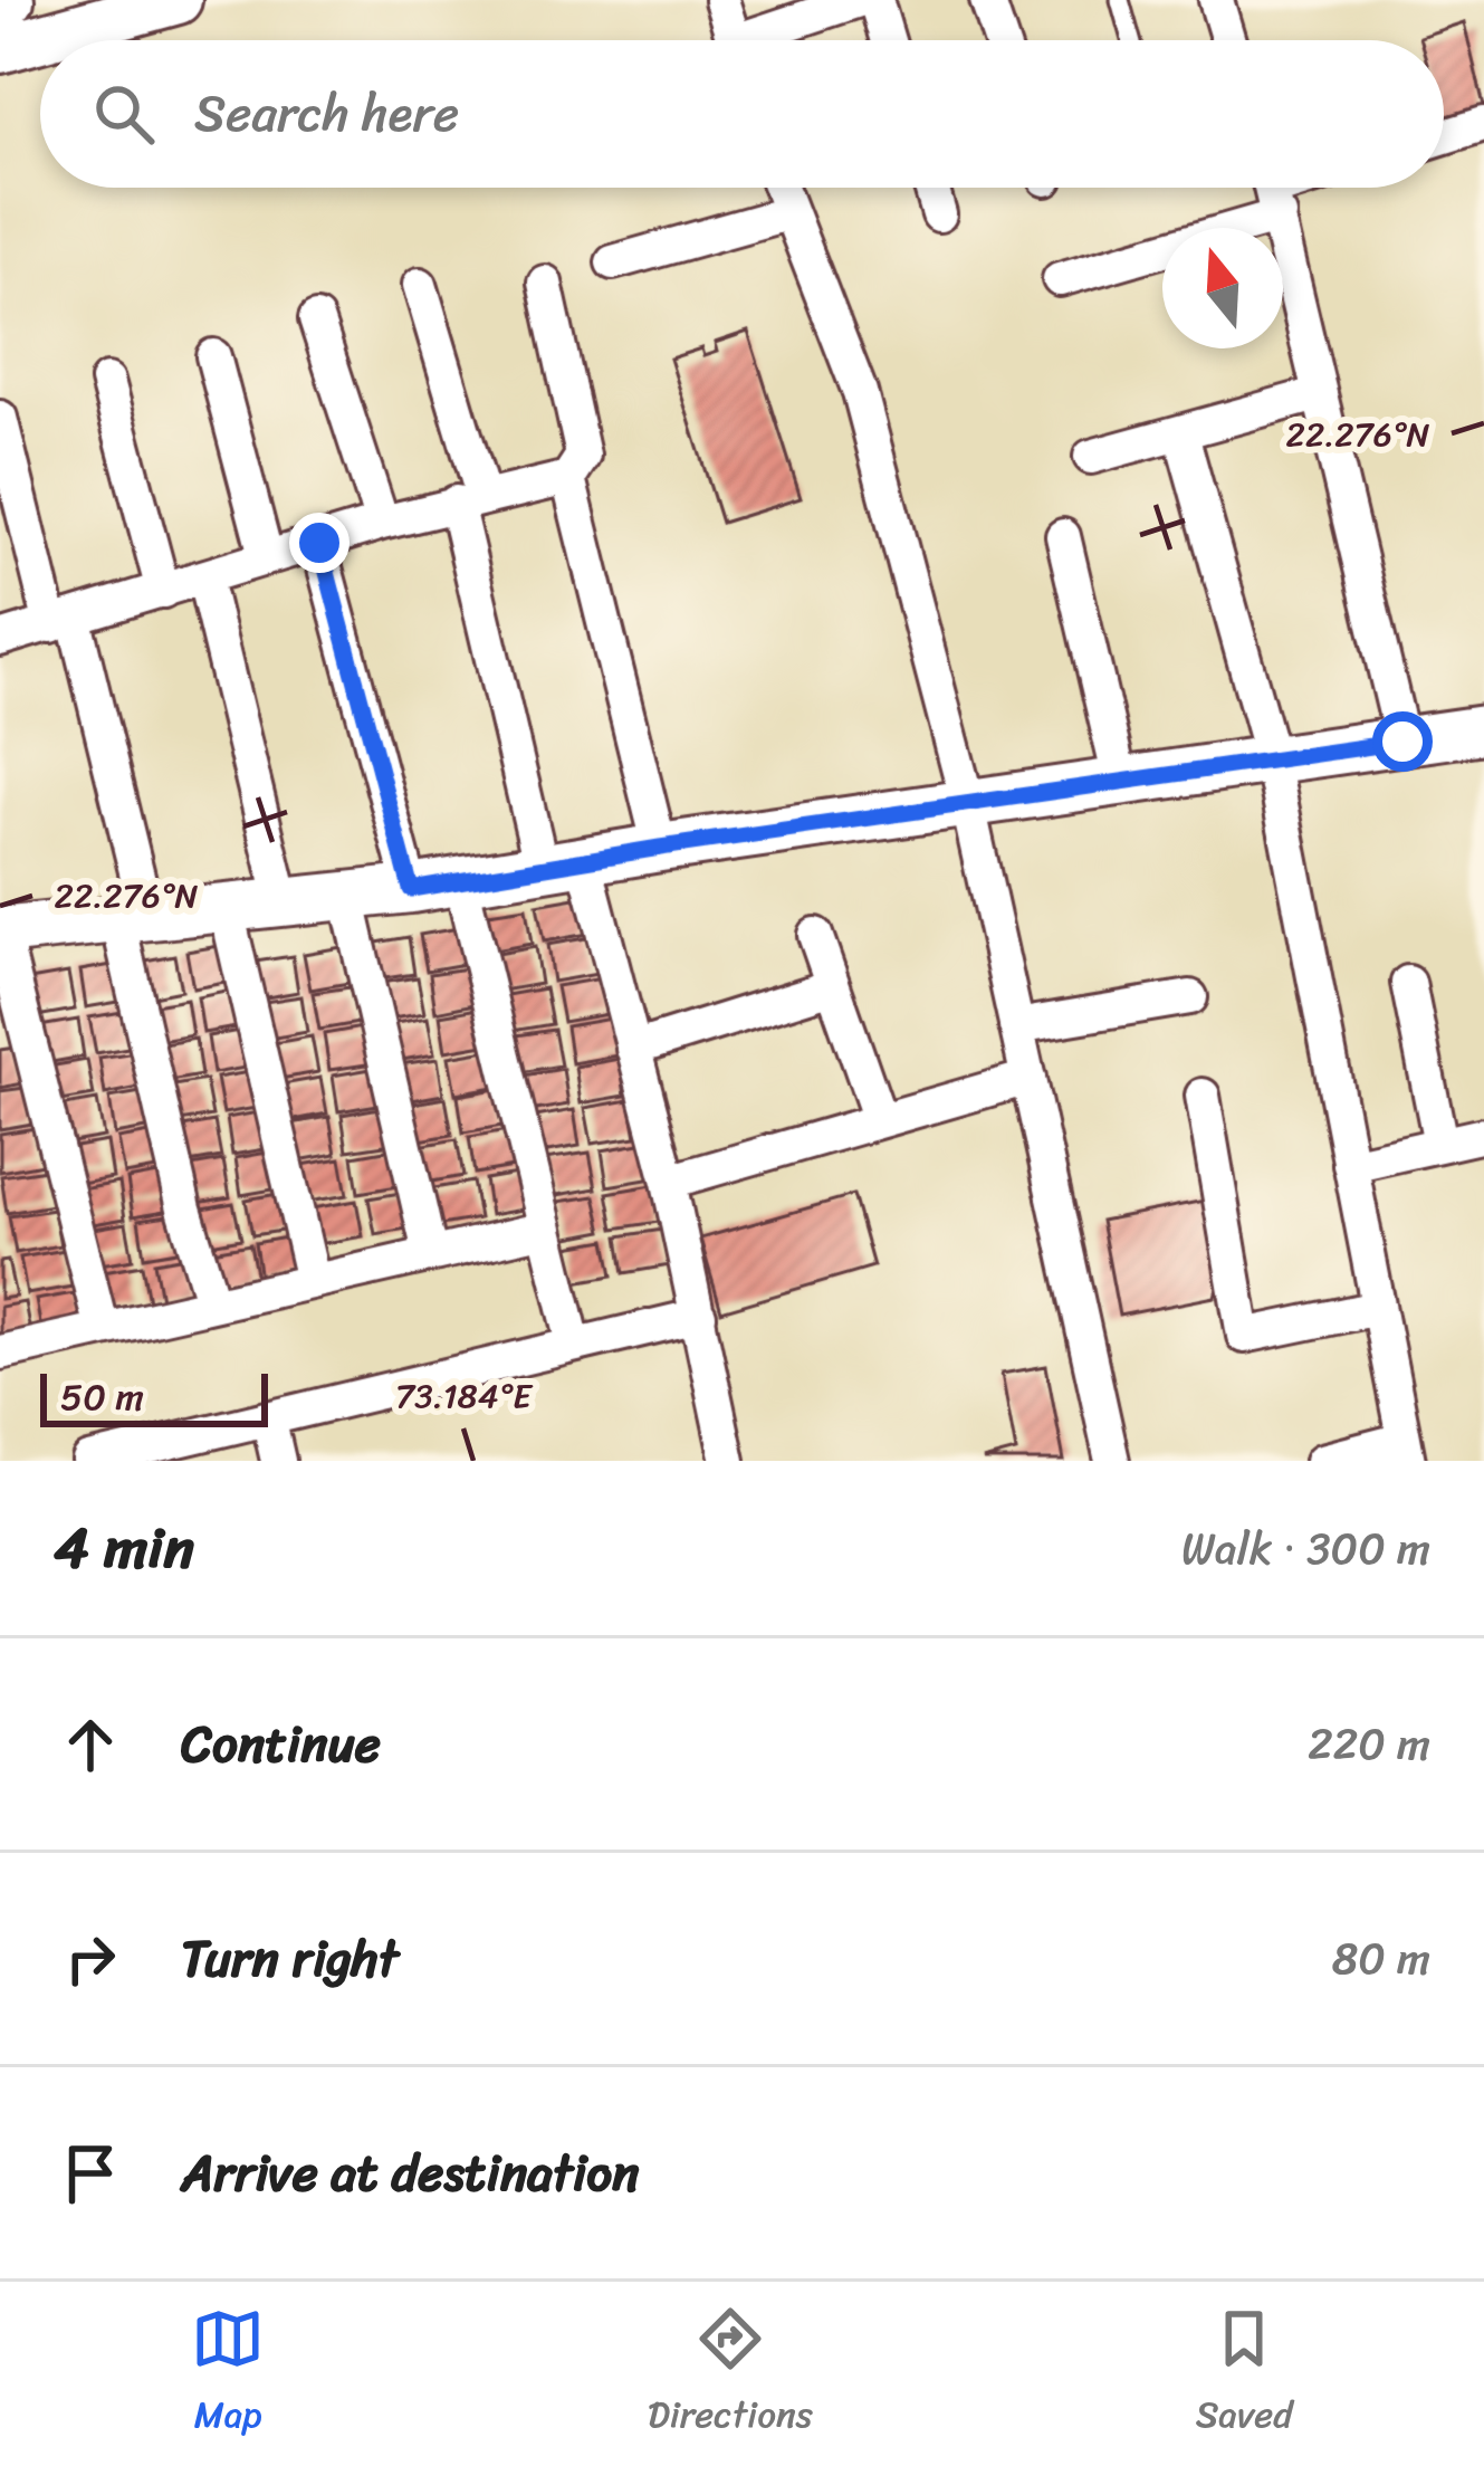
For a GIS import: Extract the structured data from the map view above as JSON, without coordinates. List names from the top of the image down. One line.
{"scale_bar":"50 m","north":"top","page":{"search":"Search here","scale":"50 m","heading":["4 min","Walk · 300 m"],"list":[["Continue","220 m"],["Turn right","80 m"],"Arrive at destination"],"nav":["Map","Directions","Saved"]},"coordinates":["22.276°N","73.184°E"]}
